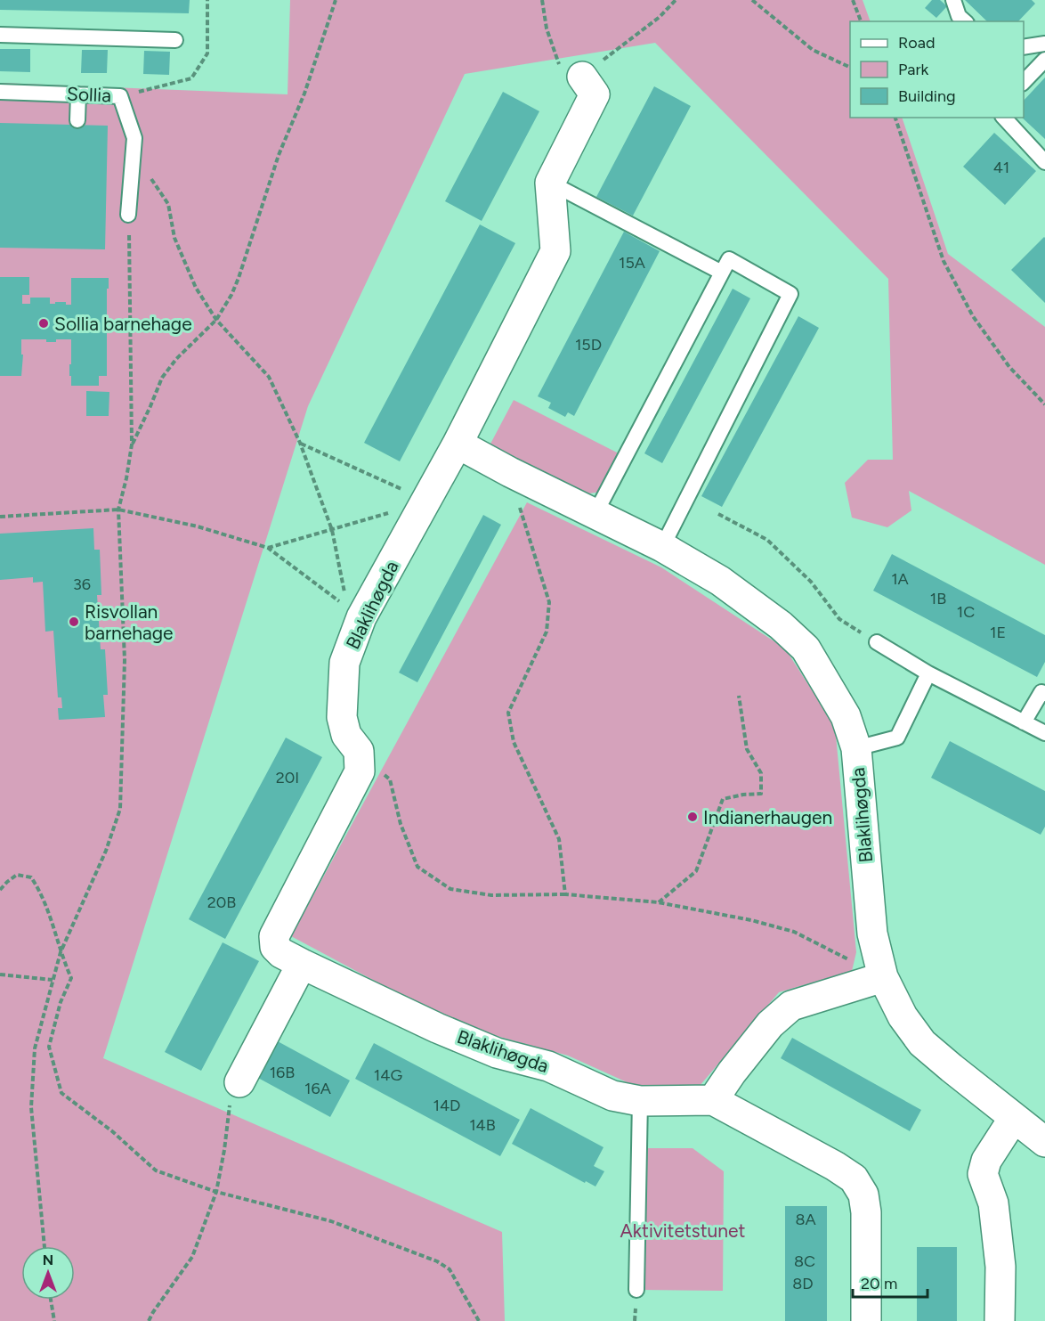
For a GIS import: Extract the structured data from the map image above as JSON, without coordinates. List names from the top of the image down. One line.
{"streets":{"street":["Blaklihøgda"],"lane":["Sollia"]},"parks":["Aktivitetstunet"],"places":["Sollia barnehage","Risvollan barnehage","Indianerhaugen"],"house_numbers":["41","15A","15D","1A","36","1B","1C","1E","20I","20B","16B","14G","16A","14D","14B","8A","8C","8D"],"legend":["Road","Park","Building"],"scale_bar":"20 m","north":"top"}
